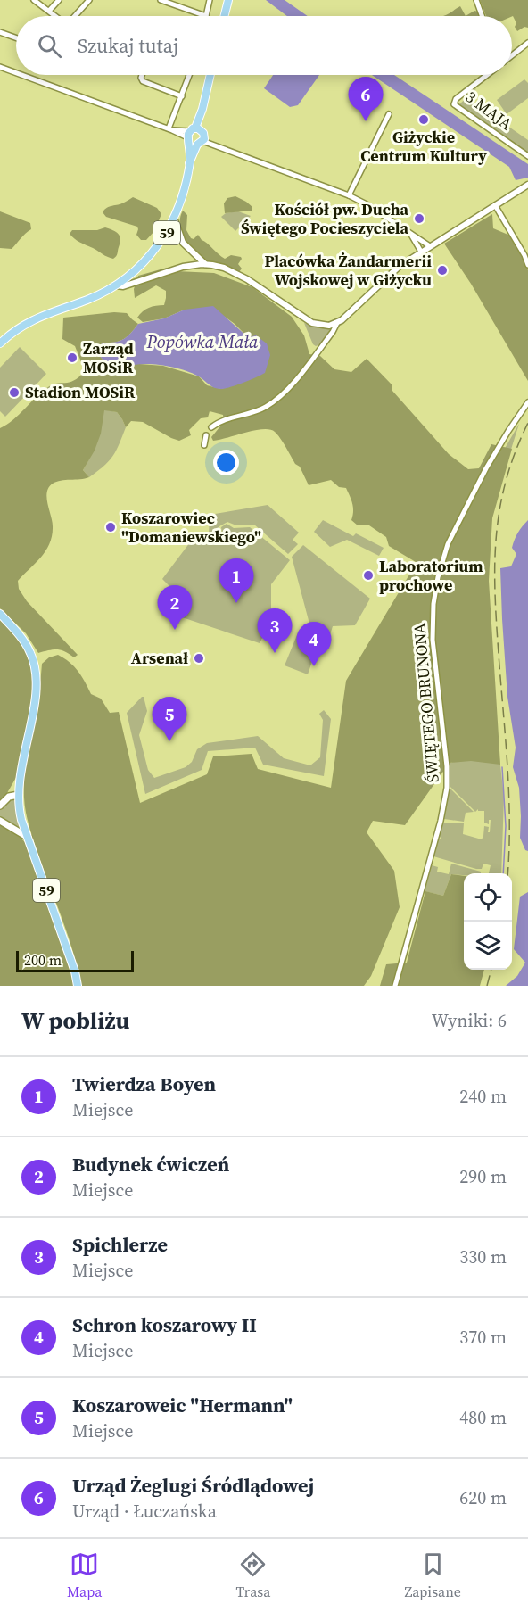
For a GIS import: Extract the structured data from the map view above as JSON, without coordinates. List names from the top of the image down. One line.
{"streets":{"main road":["59"],"street":["3 MAJA","ŚWIĘTEGO BRUNONA"]},"water":["Popówka Mała"],"places":["Giżyckie Centrum Kultury","Kościół pw. Ducha Świętego Pocieszyciela","Placówka Żandarmerii Wojskowej w Giżycku","Zarząd MOSiR","Stadion MOSiR","Koszarowiec \"Domaniewskiego\"","Laboratorium prochowe","Arsenał"],"scale_bar":"200 m","page":{"search":"Szukaj tutaj","pins":["6","1","2","3","4","5"],"scale":"200 m","heading":["W pobliżu","Wyniki: 6"],"list":[{"mark":"1","name":"Twierdza Boyen","note":"Miejsce","value":"240 m"},{"mark":"2","name":"Budynek ćwiczeń","note":"Miejsce","value":"290 m"},{"mark":"3","name":"Spichlerze","note":"Miejsce","value":"330 m"},{"mark":"4","name":"Schron koszarowy II","note":"Miejsce","value":"370 m"},{"mark":"5","name":"Koszaroweic \"Hermann\"","note":"Miejsce","value":"480 m"},{"mark":"6","name":"Urząd Żeglugi Śródlądowej","note":"Urząd · Łuczańska","value":"620 m"}],"nav":["Mapa","Trasa","Zapisane"]}}
